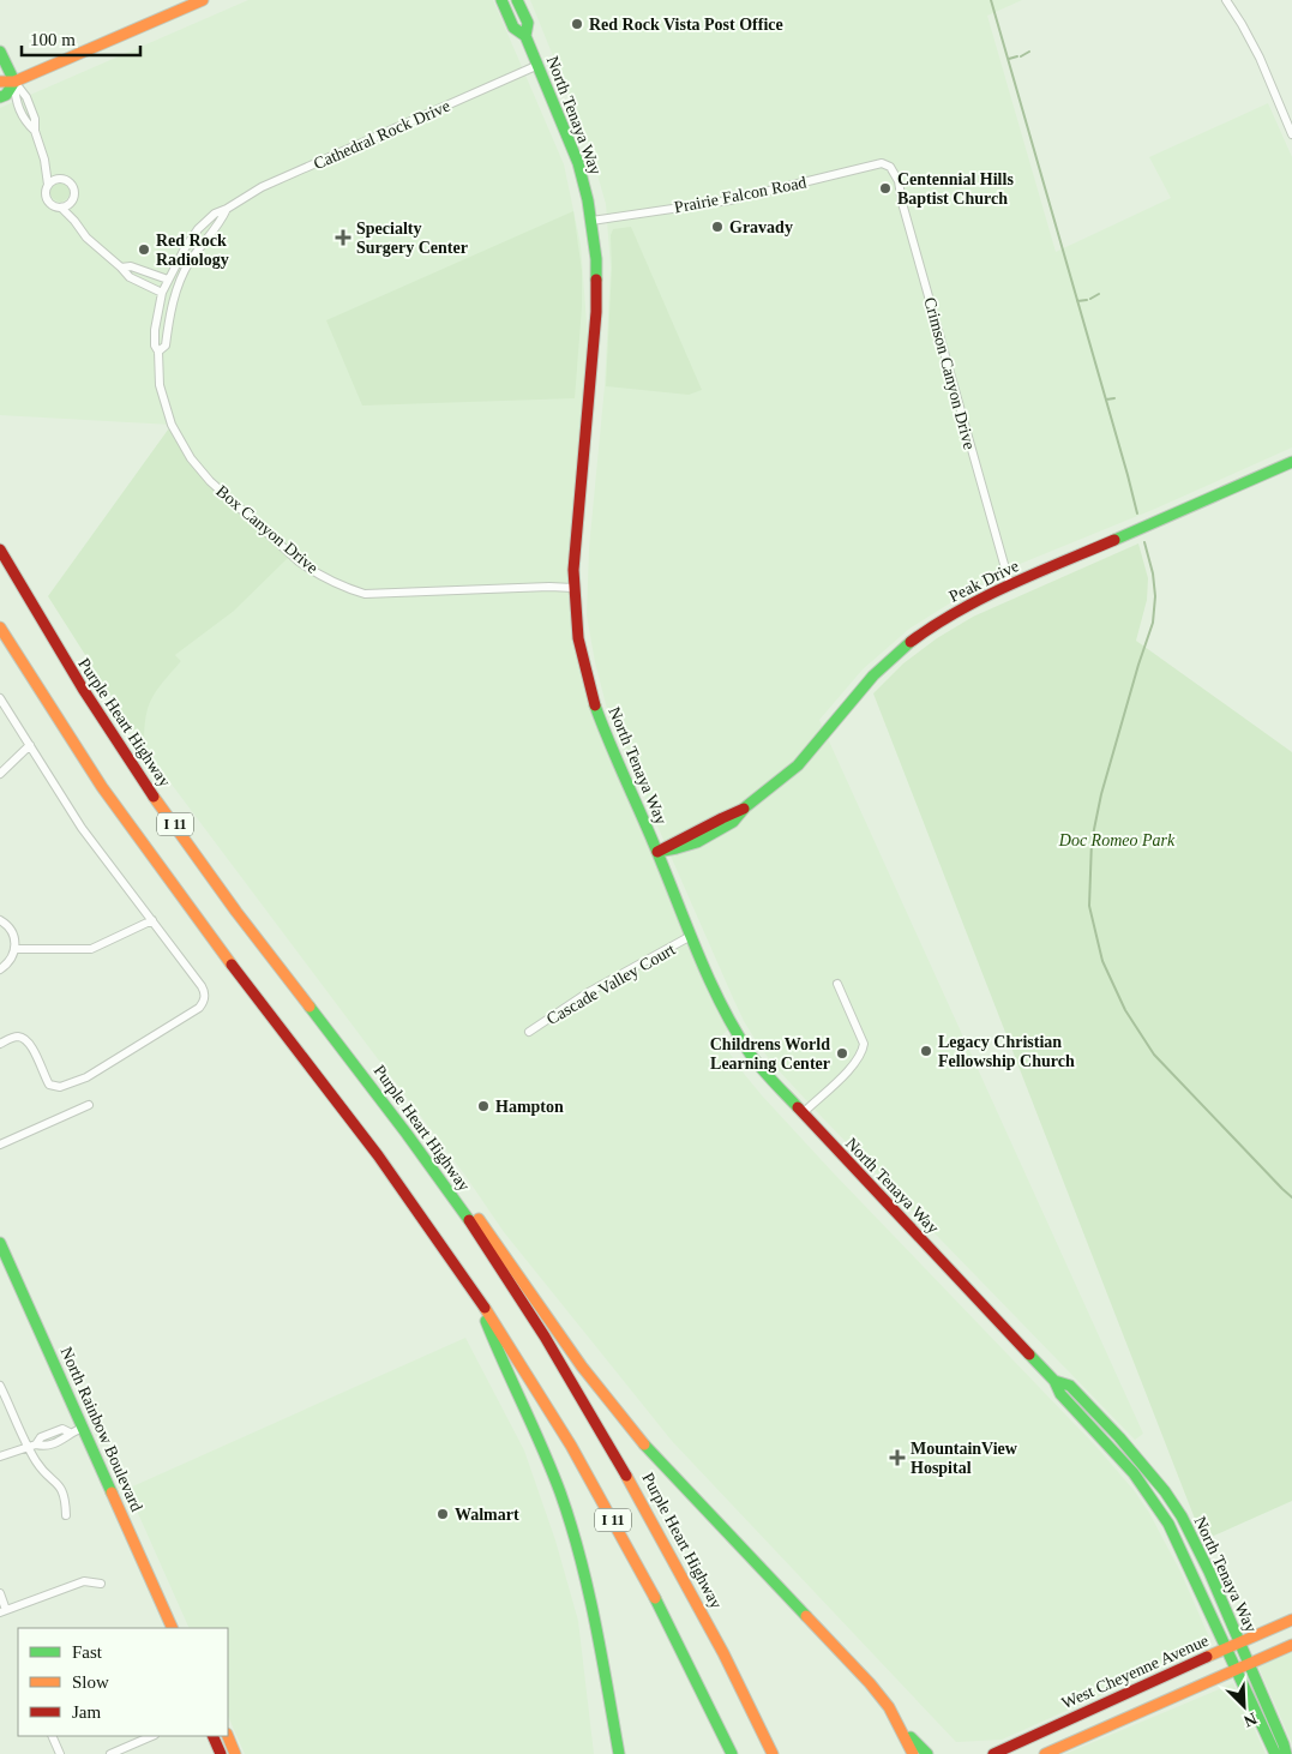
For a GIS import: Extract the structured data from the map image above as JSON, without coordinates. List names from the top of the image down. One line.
{"streets":{"main road":["North Tenaya Way","Peak Drive","Purple Heart Highway","I 11","North Rainbow Boulevard","West Cheyenne Avenue"],"street":["Cathedral Rock Drive","Prairie Falcon Road","Crimson Canyon Drive","Box Canyon Drive","Cascade Valley Court"]},"crossings":[["North Tenaya Way","Cathedral Rock Drive"],["North Tenaya Way","Prairie Falcon Road"],["North Tenaya Way","Box Canyon Drive"],["North Tenaya Way","Peak Drive"],["North Tenaya Way","Cascade Valley Court"],["North Tenaya Way","West Cheyenne Avenue"],["Cathedral Rock Drive","Box Canyon Drive"],["Prairie Falcon Road","Crimson Canyon Drive"],["Crimson Canyon Drive","Peak Drive"]],"parks":["Doc Romeo Park"],"places":{"other":["Red Rock Vista Post Office","Centennial Hills Baptist Church","Gravady","Red Rock Radiology","Legacy Christian Fellowship Church","Childrens World Learning Center","Hampton","Walmart"],"health":["Specialty Surgery Center","MountainView Hospital"]},"legend":["Fast","Slow","Jam"],"scale_bar":"100 m","north":"bottom right"}
